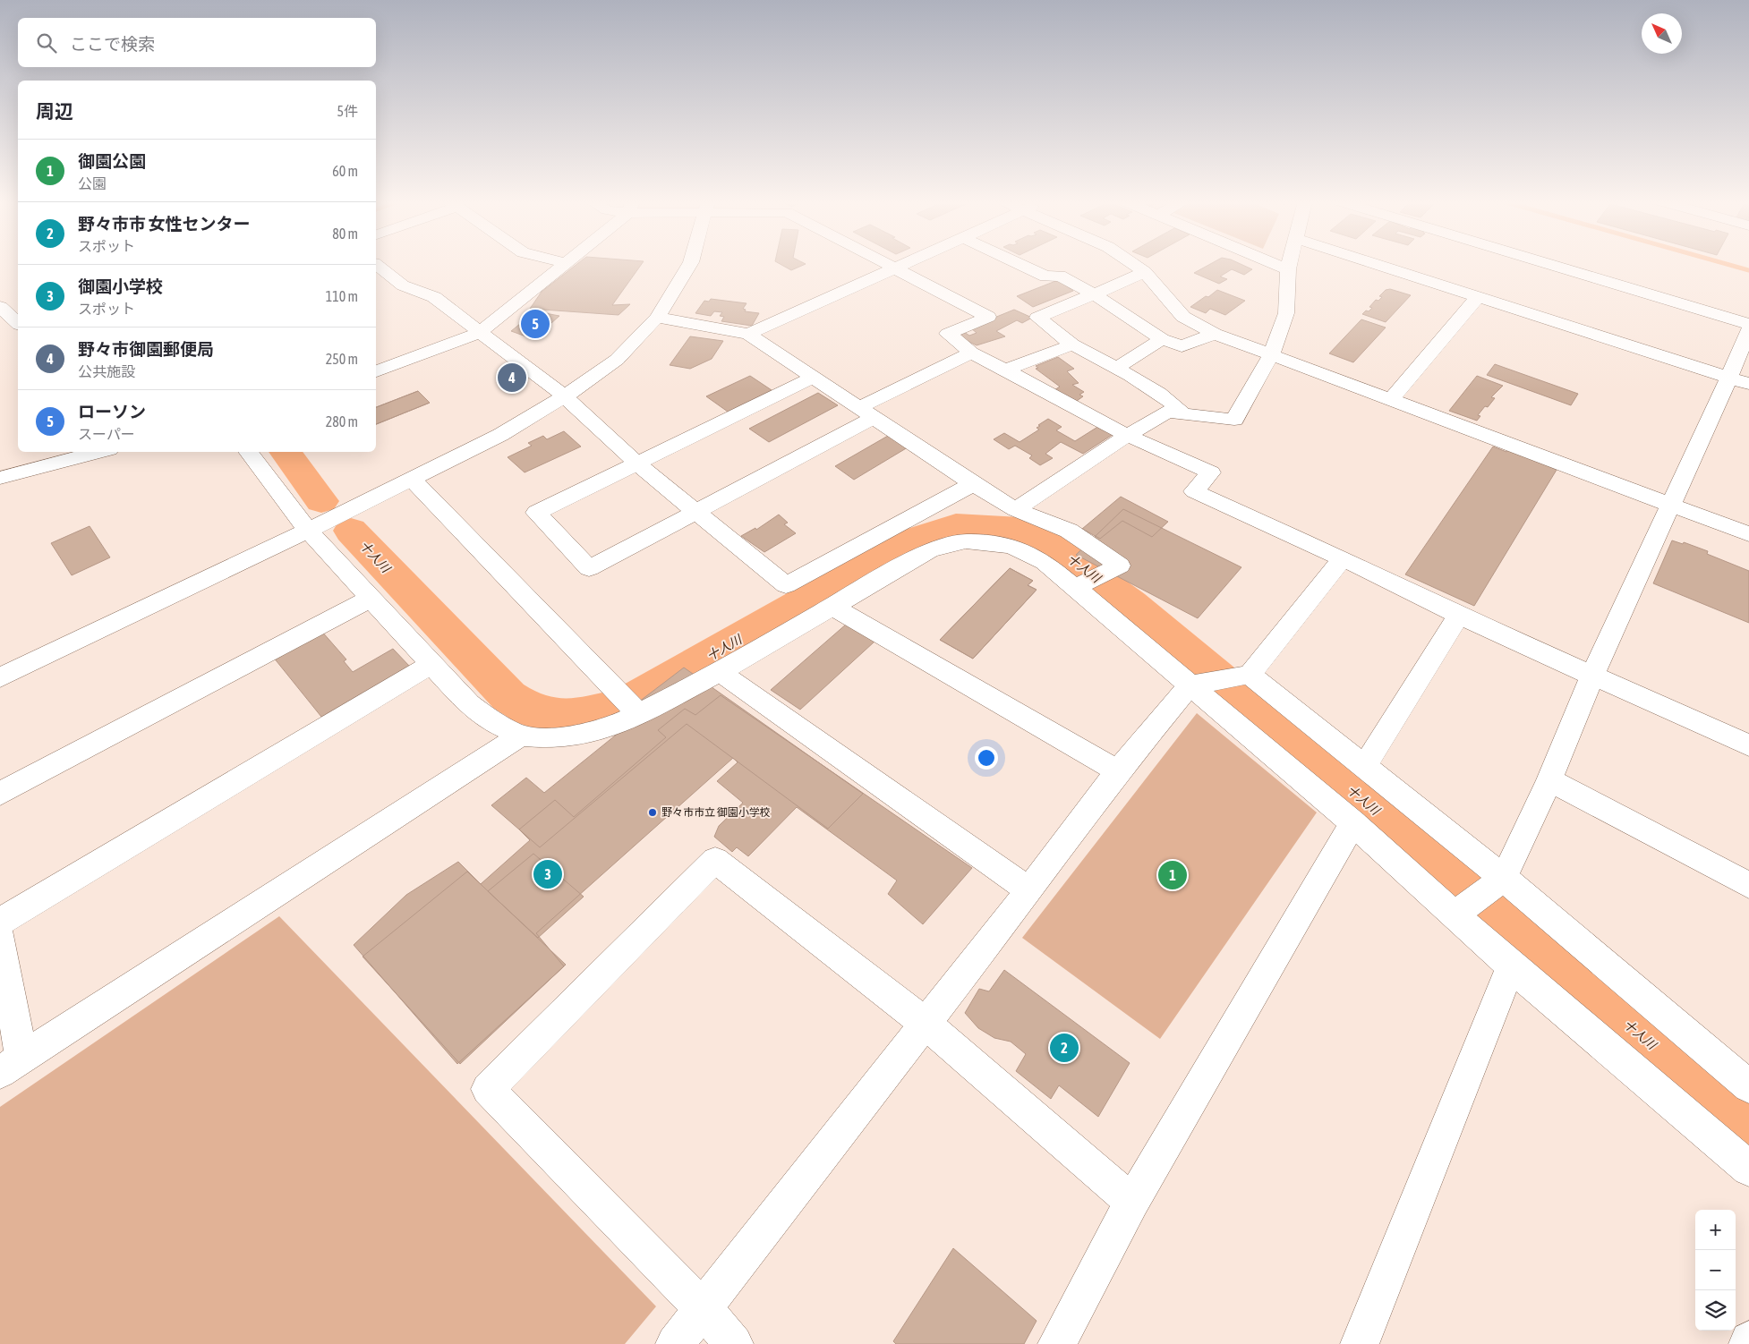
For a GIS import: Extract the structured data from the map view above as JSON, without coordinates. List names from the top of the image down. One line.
{"water":["十人川"],"places":["野々市市立 御園小学校"],"north":"top left","page":{"search":"ここで検索","heading":["周辺","5件"],"list":[{"mark":"1","name":"御園公園","note":"公園","value":"60 m"},{"mark":"2","name":"野々市市 女性センター","note":"スポット","value":"80 m"},{"mark":"3","name":"御園小学校","note":"スポット","value":"110 m"},{"mark":"4","name":"野々市御園郵便局","note":"公共施設","value":"250 m"},{"mark":"5","name":"ローソン","note":"スーパー","value":"280 m"}],"pins":["5","4","3","1","2"],"map_buttons":["+","−"]}}
